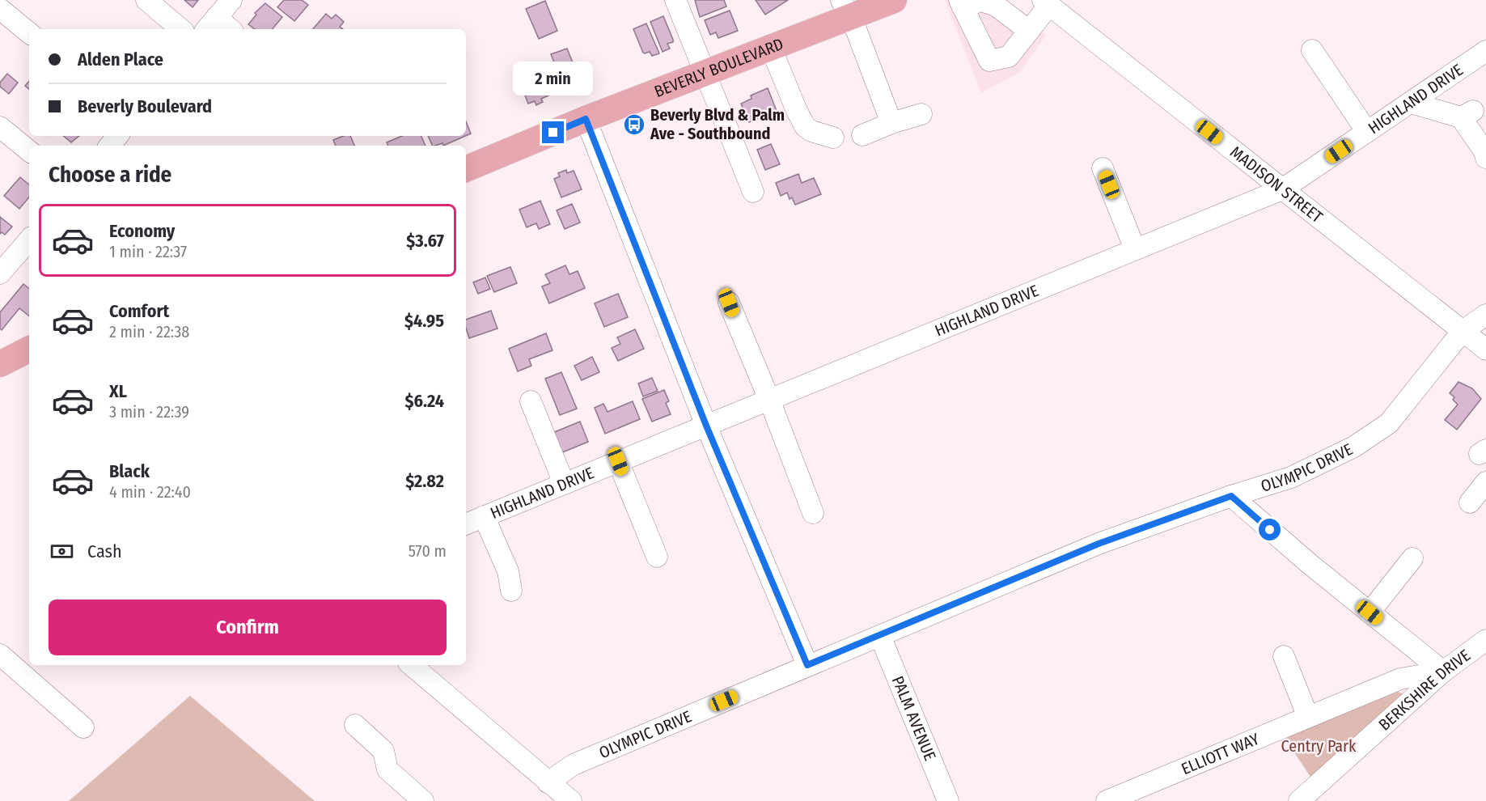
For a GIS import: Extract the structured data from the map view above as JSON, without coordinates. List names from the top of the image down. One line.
{"streets":{"main road":["BEVERLY BOULEVARD"],"street":["HIGHLAND DRIVE","MADISON STREET","OLYMPIC DRIVE","BERKSHIRE DRIVE","PALM AVENUE","ELLIOTT WAY"]},"crossings":[["HIGHLAND DRIVE","MADISON STREET"],["MADISON STREET","OLYMPIC DRIVE"],["OLYMPIC DRIVE","PALM AVENUE"],["BERKSHIRE DRIVE","ELLIOTT WAY"]],"parks":["Centry Park"],"places":{"bus stop":["Beverly Blvd & Palm Ave - Southbound"]},"page":{"banner":["Alden Place","Beverly Boulevard"],"bubble":"2 min","heading":"Choose a ride","list":[{"name":"Economy","note":"1 min · 22:37","value":"$3.67"},{"name":"Comfort","note":"2 min · 22:38","value":"$4.95"},{"name":"XL","note":"3 min · 22:39","value":"$6.24"},{"name":"Black","note":"4 min · 22:40","value":"$2.82"}],"pay":["Cash","570 m"],"buttons":"Confirm"}}
